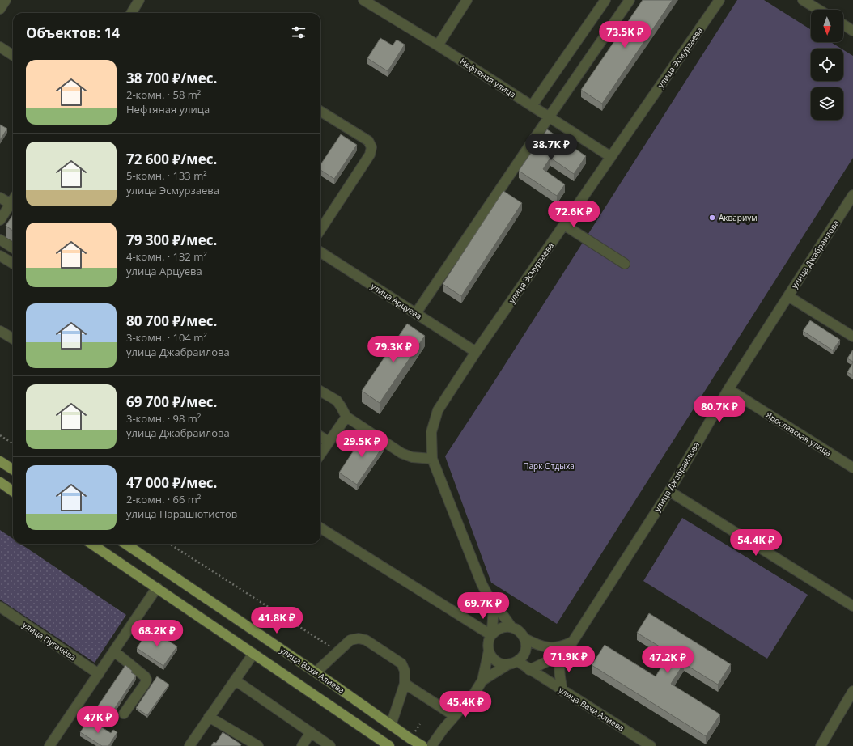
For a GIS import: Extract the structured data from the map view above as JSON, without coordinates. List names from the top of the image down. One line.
{"streets":{"main road":["улица Вахи Алиева"],"street":["улица Эсмурзаева","Нефтяная улица","улица Джабраилова","улица Арцуева","Ярославская улица","улица Пугачёва"]},"crossings":[["улица Эсмурзаева","Нефтяная улица"],["улица Эсмурзаева","улица Арцуева"],["улица Эсмурзаева","улица Вахи Алиева"],["улица Джабраилова","Ярославская улица"],["улица Джабраилова","улица Вахи Алиева"]],"parks":["Парк Отдыха"],"places":["Аквариум"],"north":"bottom","page":{"heading":"Объектов: 14","price":["73.5K ₽","38.7K ₽","72.6K ₽","79.3K ₽","80.7K ₽","29.5K ₽","54.4K ₽","69.7K ₽","41.8K ₽","68.2K ₽","71.9K ₽","47.2K ₽","45.4K ₽","47K ₽"],"list":[{"name":"38 700 ₽/мес.","note":"2-комн. · 58 m² · Нефтяная улица"},{"name":"72 600 ₽/мес.","note":"5-комн. · 133 m² · улица Эсмурзаева"},{"name":"79 300 ₽/мес.","note":"4-комн. · 132 m² · улица Арцуева"},{"name":"80 700 ₽/мес.","note":"3-комн. · 104 m² · улица Джабраилова"},{"name":"69 700 ₽/мес.","note":"3-комн. · 98 m² · улица Джабраилова"},{"name":"47 000 ₽/мес.","note":"2-комн. · 66 m² · улица Парашютистов"}]}}
